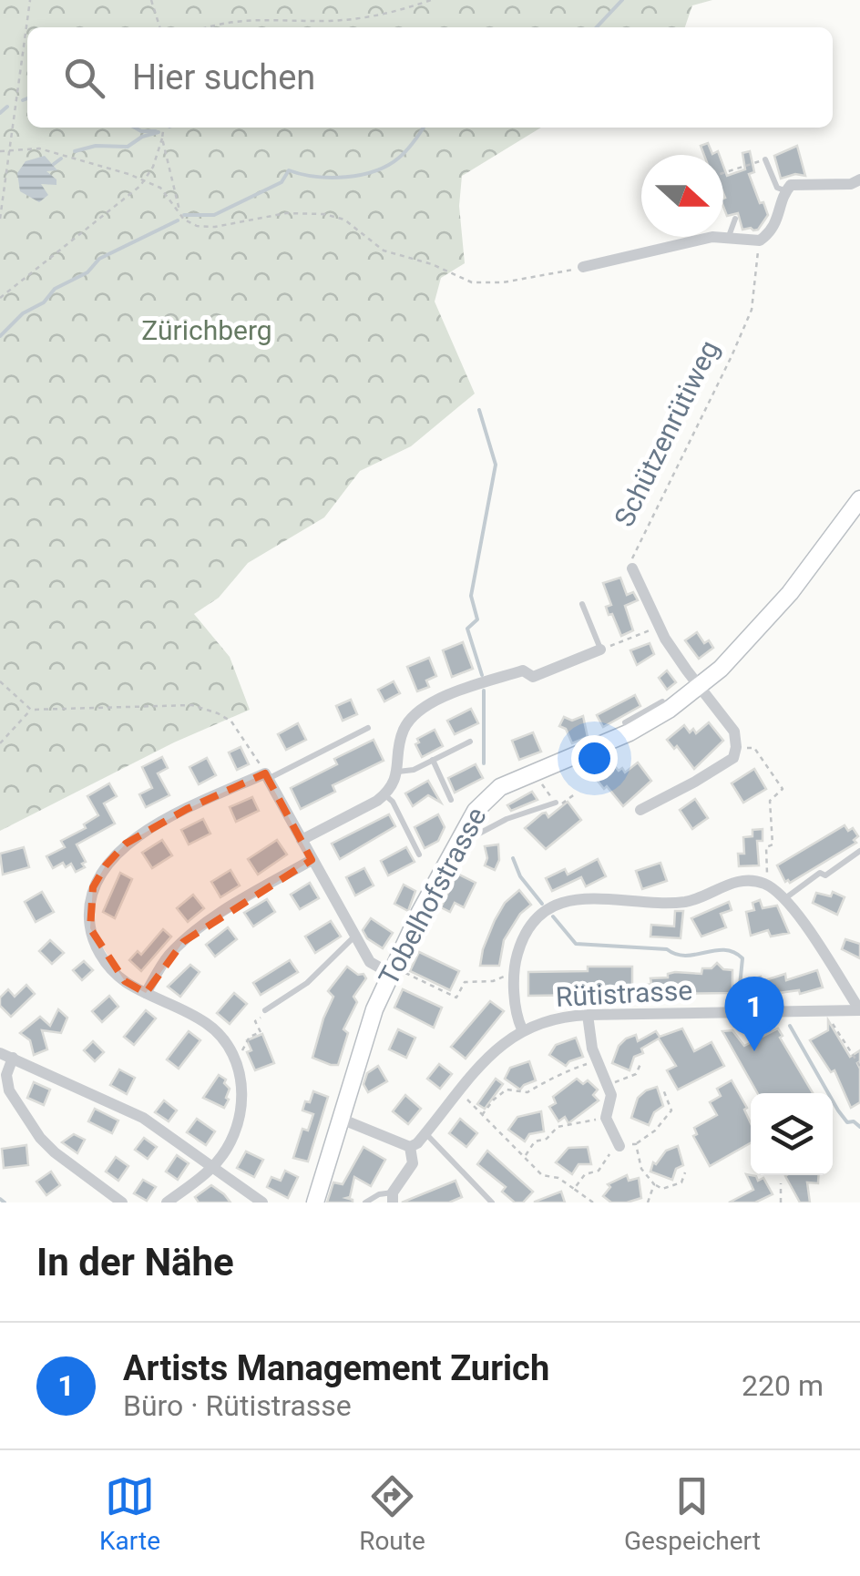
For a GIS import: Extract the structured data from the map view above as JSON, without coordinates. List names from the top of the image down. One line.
{"streets":{"main road":["Tobelhofstrasse"],"street":["Schützenrütiweg","Rütistrasse"]},"crossings":[["Schützenrütiweg","Tobelhofstrasse"]],"parks":["Zürichberg"],"north":"right","page":{"search":"Hier suchen","pins":"1","heading":"In der Nähe","list":[{"mark":"1","name":"Artists Management Zurich","note":"Büro · Rütistrasse","value":"220 m"}],"nav":["Karte","Route","Gespeichert"]}}
